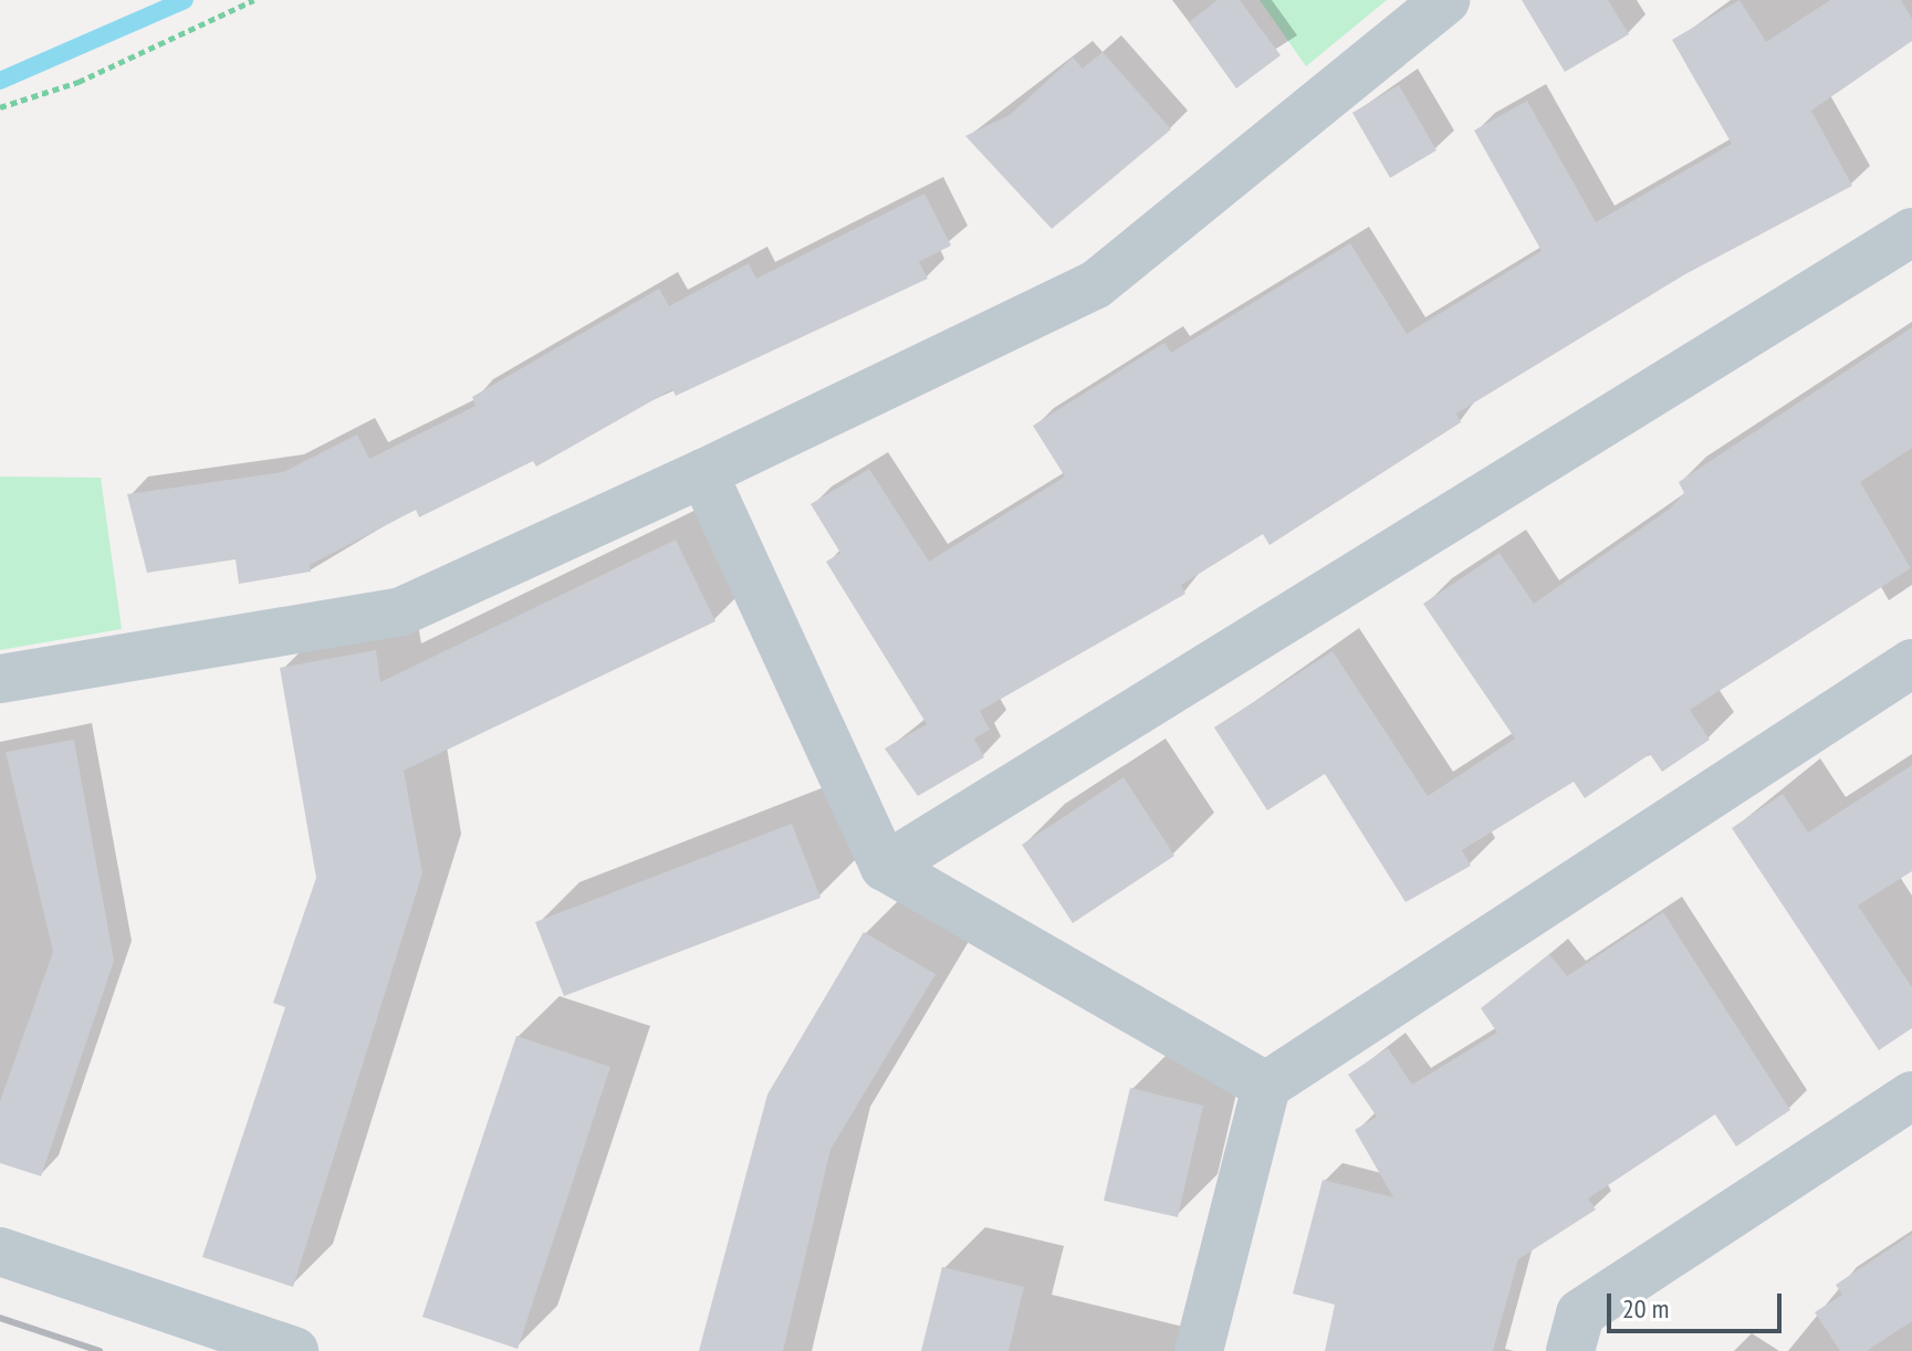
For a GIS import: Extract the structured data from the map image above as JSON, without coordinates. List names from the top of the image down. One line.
{"scale_bar":"20 m"}
